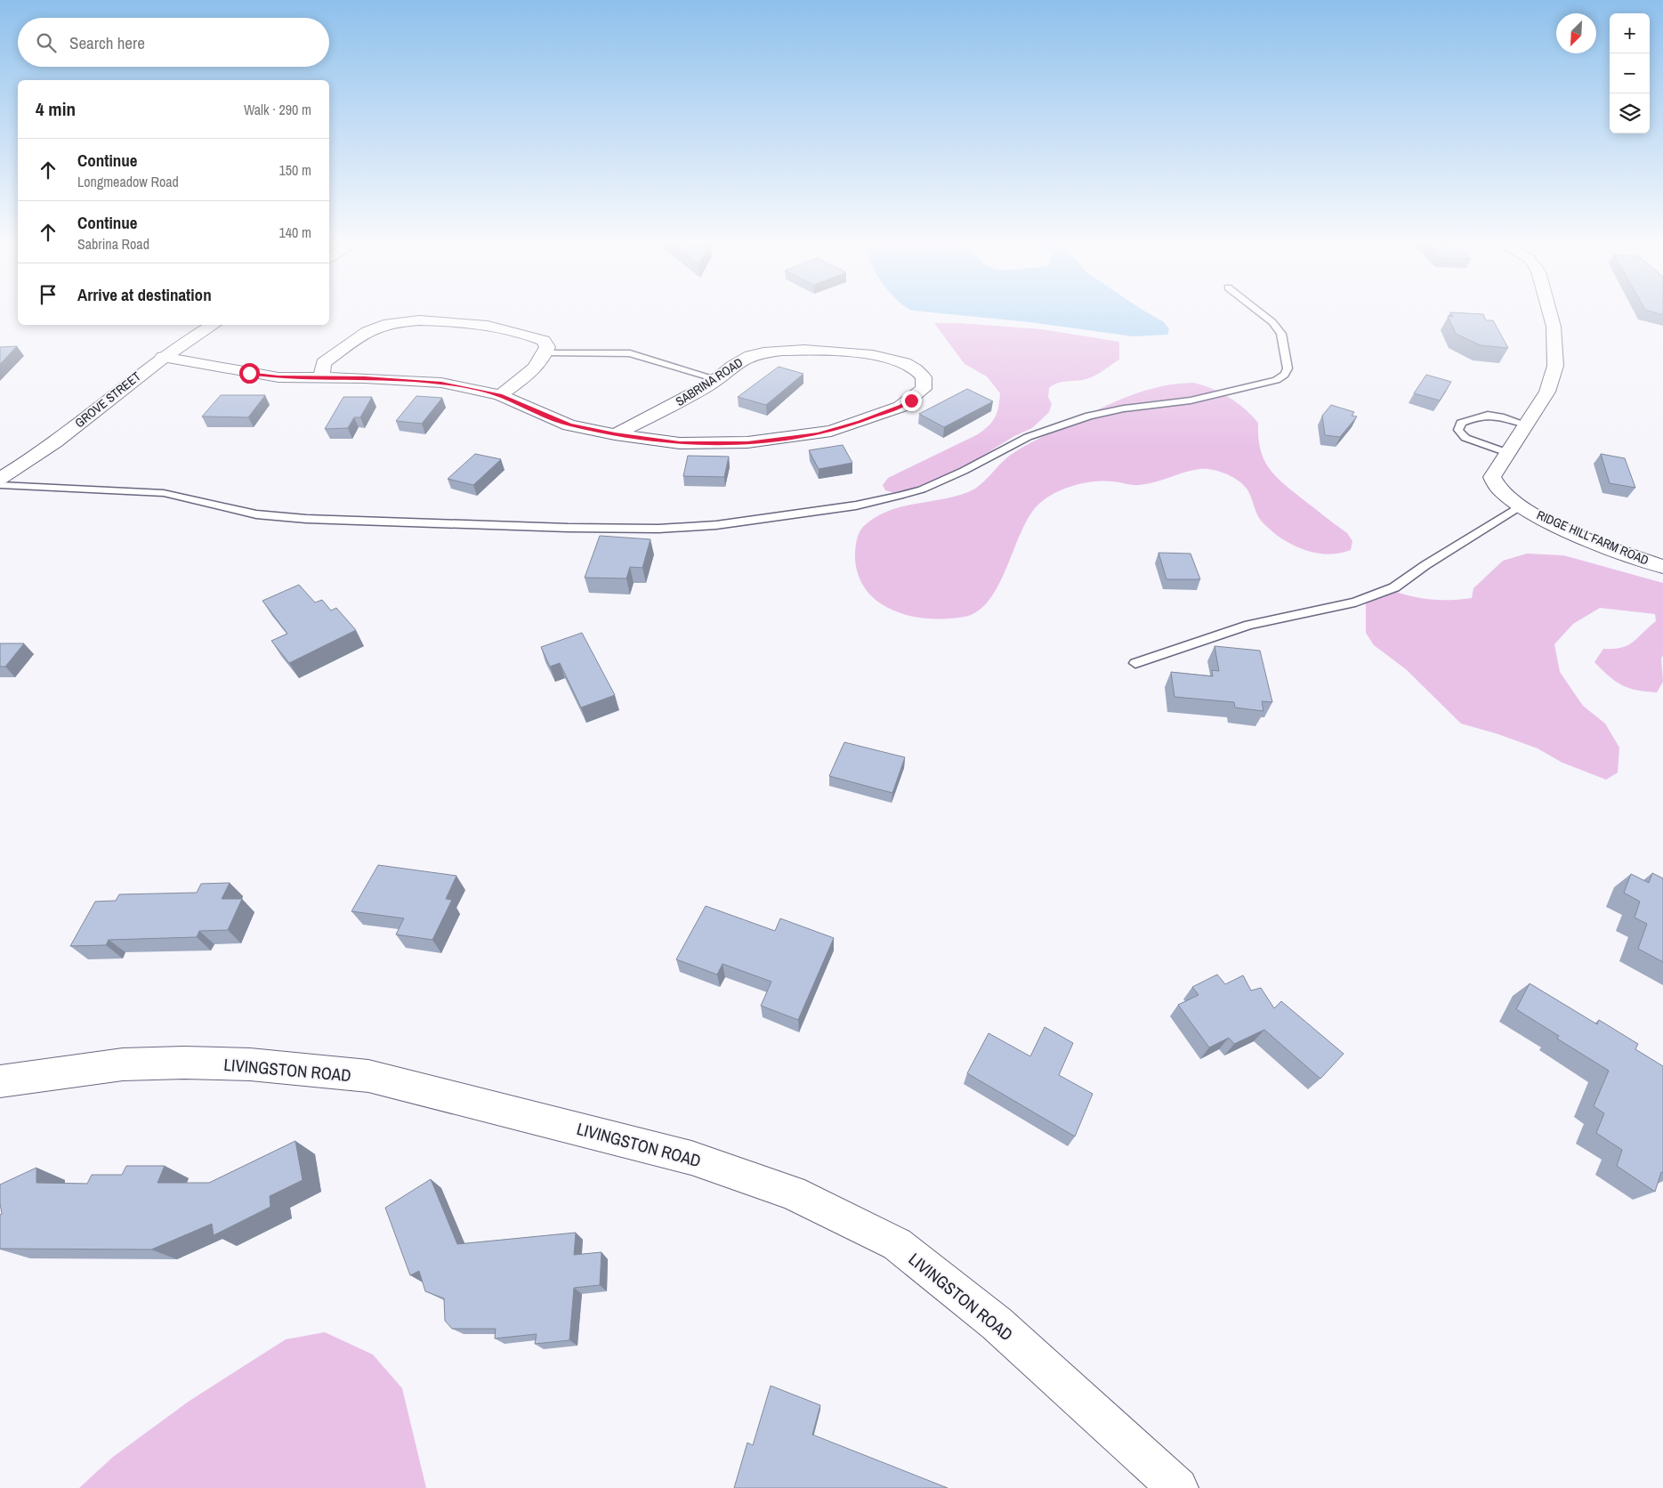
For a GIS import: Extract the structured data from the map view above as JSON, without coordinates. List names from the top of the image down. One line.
{"streets":{"street":["SABRINA ROAD","GROVE STREET","RIDGE HILL FARM ROAD","LIVINGSTON ROAD"]},"crossings":[["SABRINA ROAD","GROVE STREET"]],"north":"bottom left","page":{"map_buttons":["+","−"],"search":"Search here","heading":["4 min","Walk · 290 m"],"list":[["Continue","Longmeadow Road","150 m"],["Continue","Sabrina Road","140 m"],"Arrive at destination"]}}
